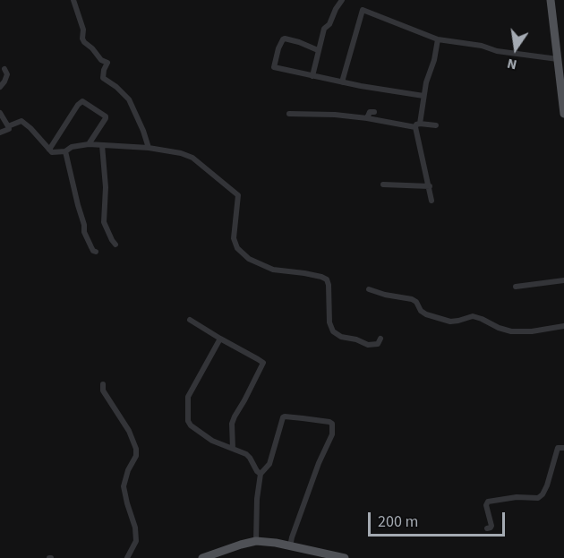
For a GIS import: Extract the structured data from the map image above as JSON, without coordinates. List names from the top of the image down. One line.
{"scale_bar":"200 m","north":"bottom"}
